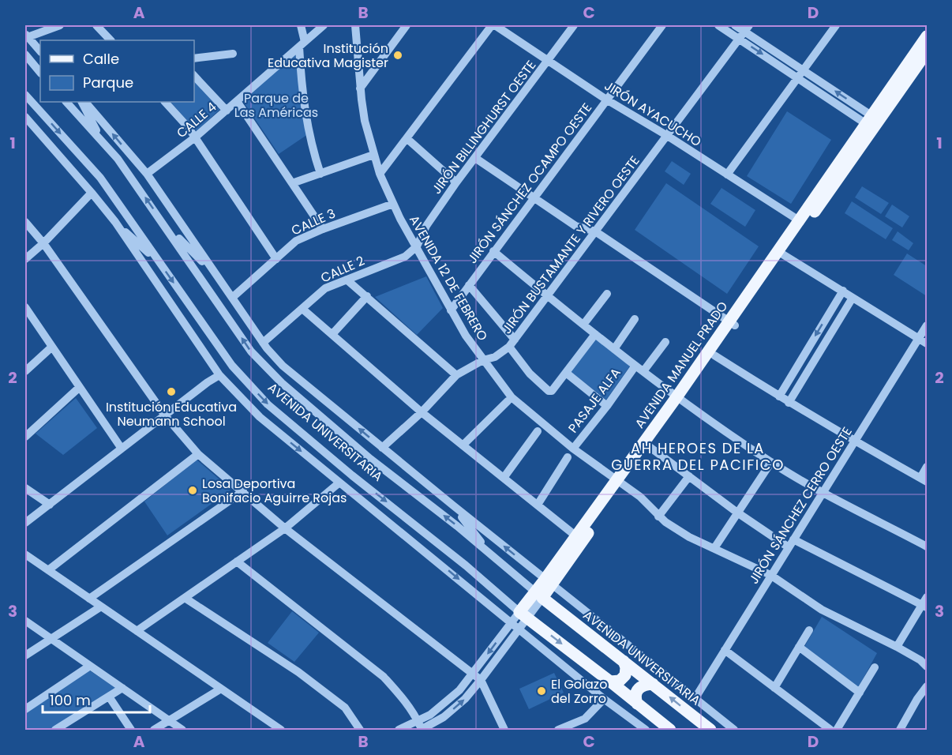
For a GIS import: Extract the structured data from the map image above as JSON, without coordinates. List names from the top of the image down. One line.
{"streets":{"main road":["AVENIDA MANUEL PRADO","AVENIDA UNIVERSITARIA"],"street":["JIRÓN AYACUCHO","CALLE 4","JIRÓN BILLINGHURST OESTE","JIRÓN SÁNCHEZ OCAMPO OESTE","CALLE 3","JIRÓN BUSTAMANTE Y RIVERO OESTE","CALLE 2","AVENIDA 12 DE FEBRERO","PASAJE ALFA","JIRÓN SÁNCHEZ CERRO OESTE"]},"crossings":[["JIRÓN AYACUCHO","JIRÓN BILLINGHURST OESTE"],["JIRÓN AYACUCHO","JIRÓN SÁNCHEZ OCAMPO OESTE"],["JIRÓN AYACUCHO","JIRÓN BUSTAMANTE Y RIVERO OESTE"],["JIRÓN AYACUCHO","AVENIDA MANUEL PRADO"],["CALLE 4","AVENIDA UNIVERSITARIA"],["JIRÓN BILLINGHURST OESTE","CALLE 2"],["JIRÓN BILLINGHURST OESTE","AVENIDA 12 DE FEBRERO"],["JIRÓN SÁNCHEZ OCAMPO OESTE","AVENIDA 12 DE FEBRERO"],["CALLE 3","AVENIDA 12 DE FEBRERO"],["CALLE 3","AVENIDA UNIVERSITARIA"],["JIRÓN BUSTAMANTE Y RIVERO OESTE","AVENIDA 12 DE FEBRERO"],["JIRÓN BUSTAMANTE Y RIVERO OESTE","AVENIDA UNIVERSITARIA"],["CALLE 2","AVENIDA 12 DE FEBRERO"],["CALLE 2","AVENIDA UNIVERSITARIA"],["AVENIDA 12 DE FEBRERO","AVENIDA MANUEL PRADO"],["AVENIDA 12 DE FEBRERO","PASAJE ALFA"],["AVENIDA 12 DE FEBRERO","JIRÓN SÁNCHEZ CERRO OESTE"],["AVENIDA MANUEL PRADO","AVENIDA UNIVERSITARIA"],["AVENIDA UNIVERSITARIA","JIRÓN SÁNCHEZ CERRO OESTE"]],"districts":["AH HEROES DE LA GUERRA DEL PACIFICO"],"parks":["Parque de Las Américas"],"places":["Institución Educativa Magister","Institución Educativa Neumann School","Losa Deportiva Bonifacio Aguirre Rojas","El Golazo del Zorro"],"legend":["Calle","Parque"],"scale_bar":"100 m","grid":{"columns":["A","B","C","D"],"rows":["1","2","3"]}}
